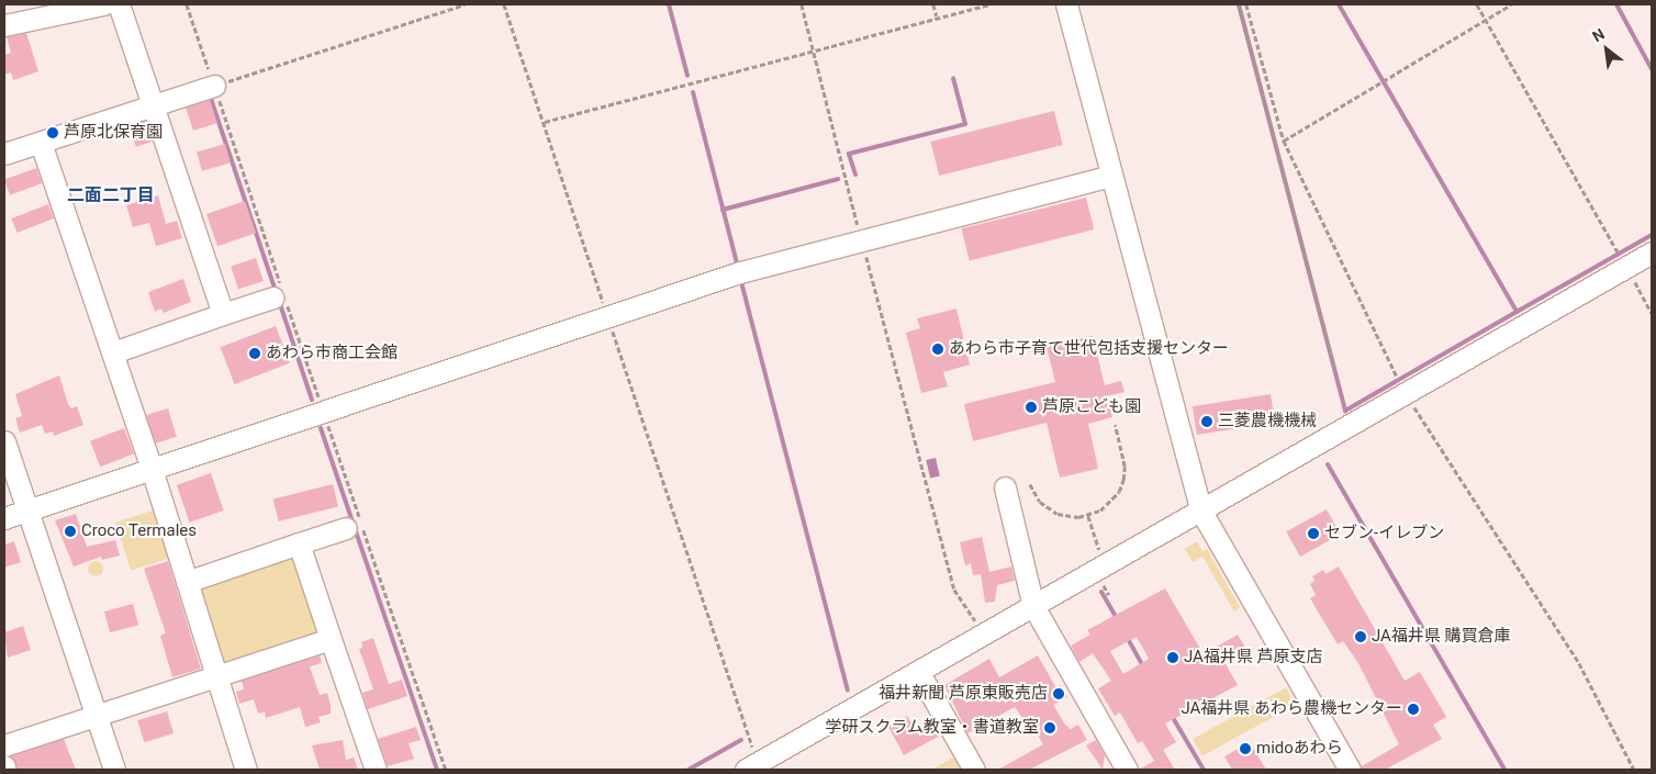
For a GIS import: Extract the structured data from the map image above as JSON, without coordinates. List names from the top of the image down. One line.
{"districts":["二面二丁目"],"places":["芦原北保育園","あわら市子育て世代包括支援センター","あわら市商工会館","芦原こども園","三菱農機機械","Croco Termales","セブン-イレブン","JA福井県 購買倉庫","JA福井県 芦原支店","福井新聞 芦原東販売店","JA福井県 あわら農機センター","学研スクラム教室・書道教室","midoあわら"],"north":"top left"}
